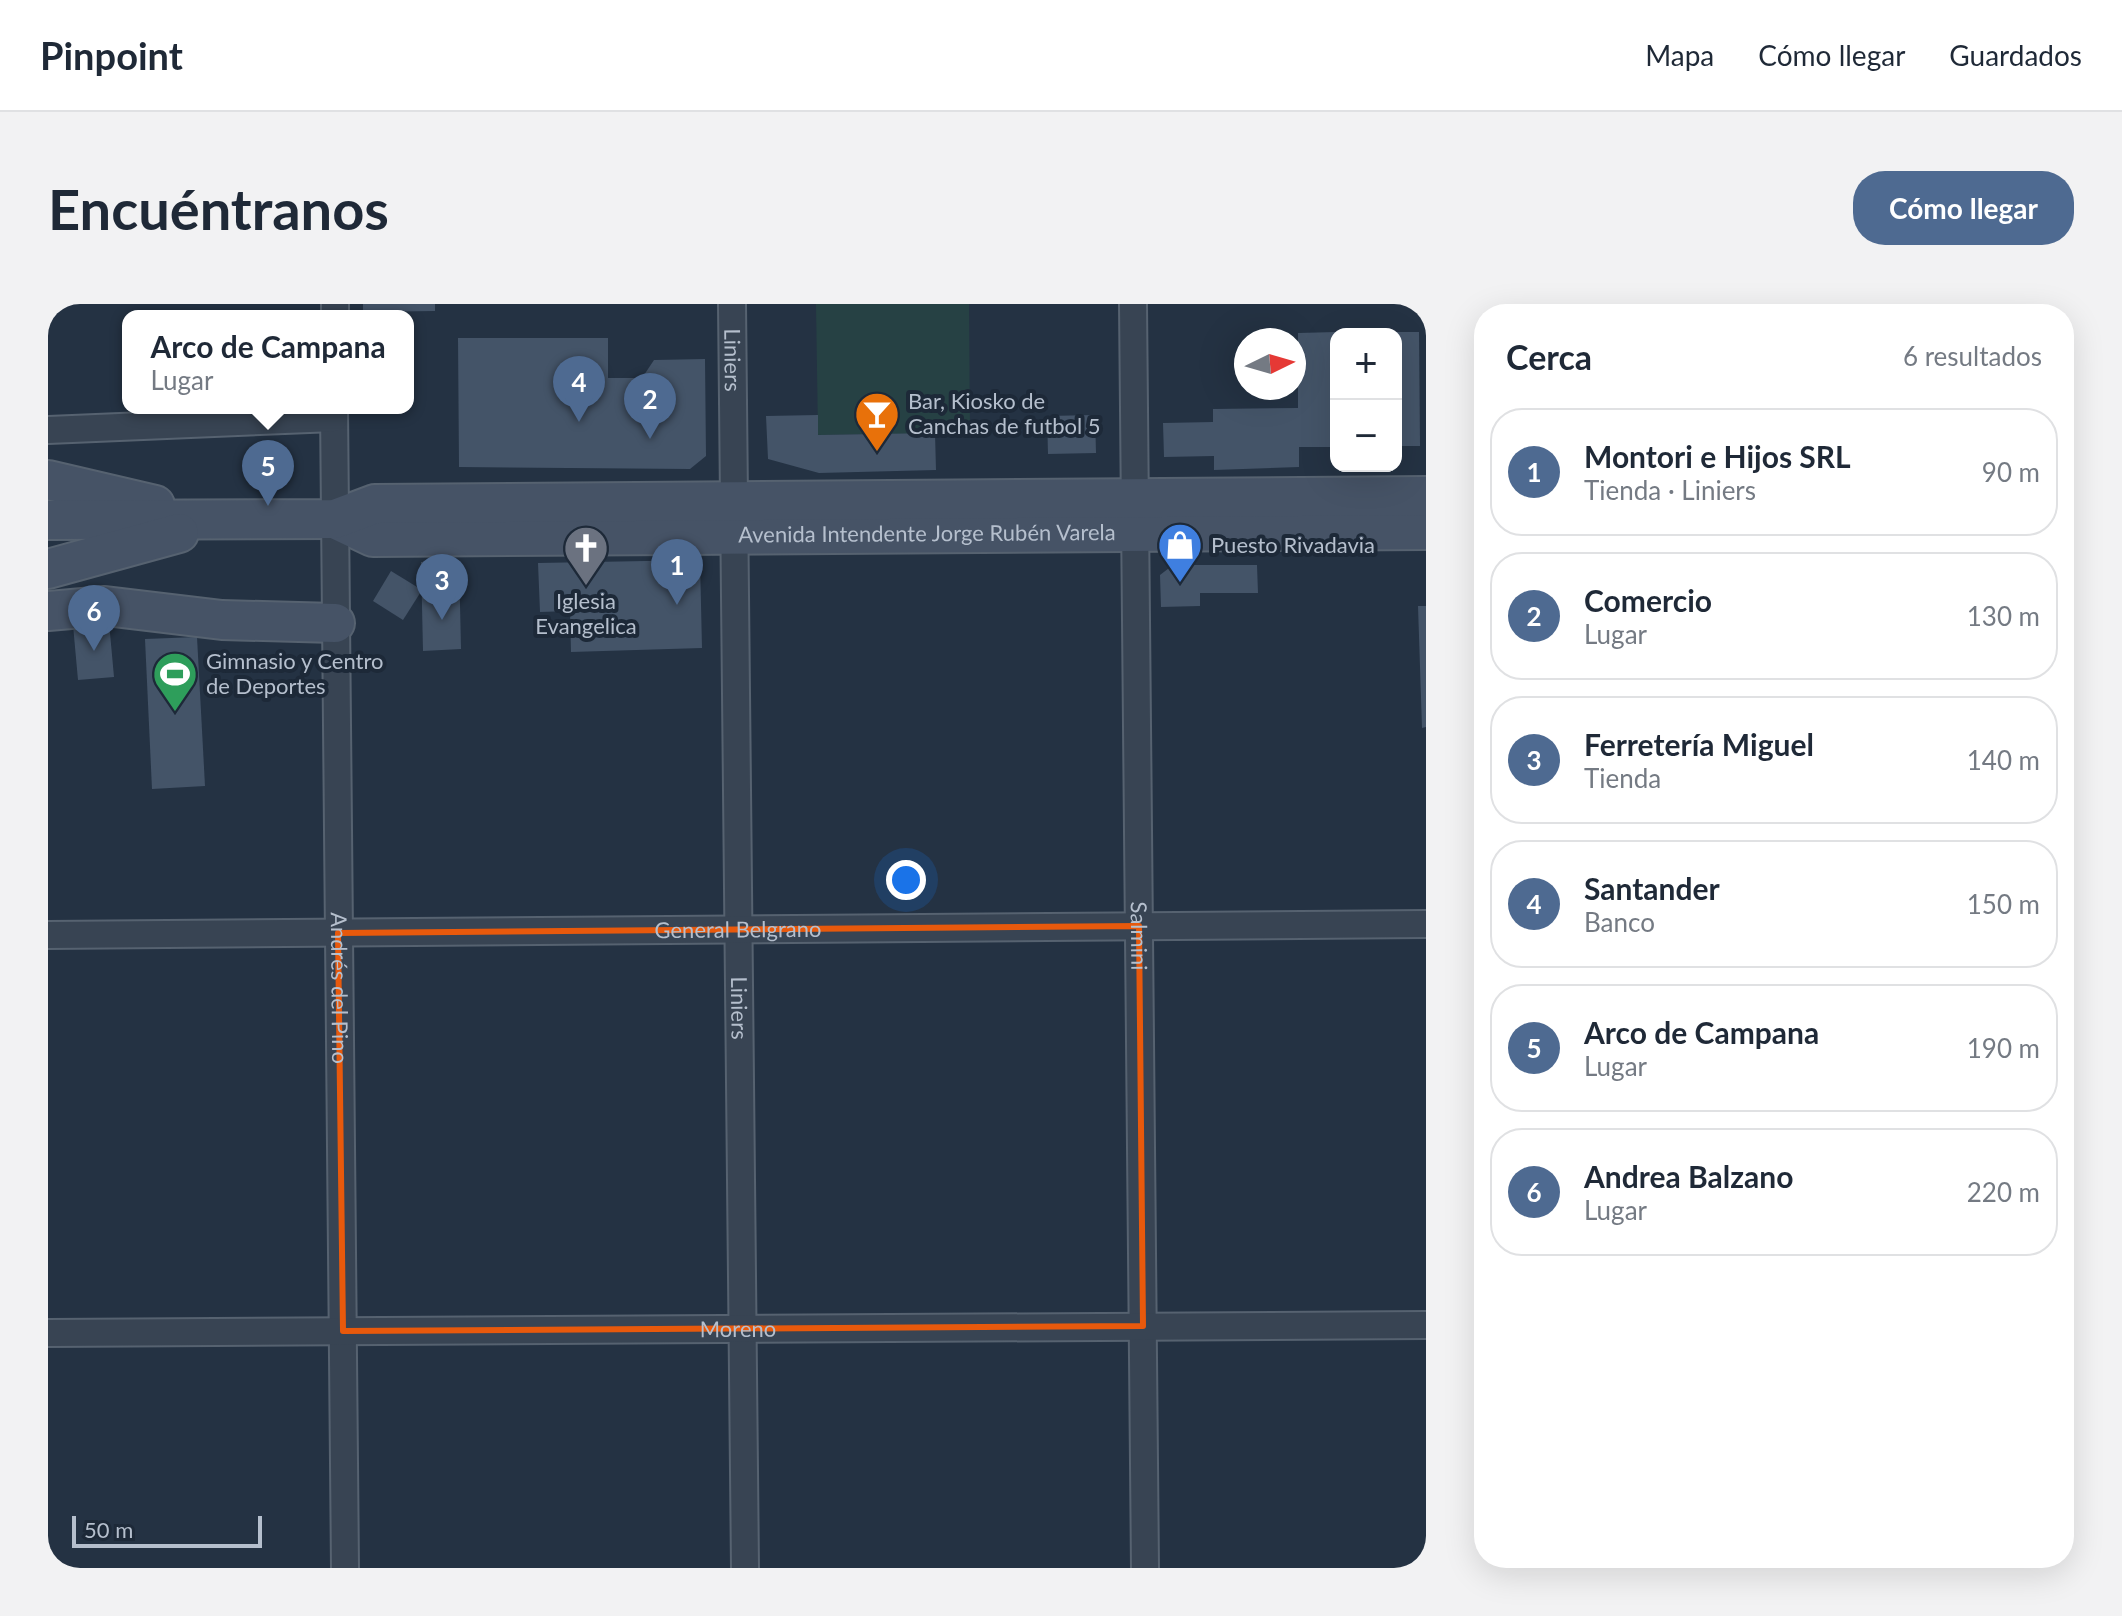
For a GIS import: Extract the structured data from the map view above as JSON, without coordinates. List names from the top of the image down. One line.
{"streets":{"main road":["Avenida Intendente Jorge Rubén Varela"],"street":["Liniers","General Belgrano","Salmini","Andrés del Pino","Moreno"]},"crossings":[["Liniers","Avenida Intendente Jorge Rubén Varela"],["Liniers","General Belgrano"],["Liniers","Moreno"],["Avenida Intendente Jorge Rubén Varela","Salmini"],["Avenida Intendente Jorge Rubén Varela","Andrés del Pino"],["General Belgrano","Salmini"],["General Belgrano","Andrés del Pino"],["Salmini","Moreno"],["Andrés del Pino","Moreno"]],"places":{"bar":["Bar, Kiosko de Canchas de futbol 5"],"shop":["Puesto Rivadavia"],"church":["Iglesia Evangelica"],"sports":["Gimnasio y Centro de Deportes"]},"scale_bar":"50 m","north":"right","page":{"header":"Pinpoint","nav":["Mapa","Cómo llegar","Guardados"],"buttons":"Cómo llegar","title":"Encuéntranos","heading":["Cerca","6 resultados"],"popup":["Arco de Campana","Lugar"],"map_buttons":["+","−"],"pins":["4","2","5","1","3","6"],"list":[{"mark":"1","name":"Montori e Hijos SRL","note":"Tienda · Liniers","value":"90 m"},{"mark":"2","name":"Comercio","note":"Lugar","value":"130 m"},{"mark":"3","name":"Ferretería Miguel","note":"Tienda","value":"140 m"},{"mark":"4","name":"Santander","note":"Banco","value":"150 m"},{"mark":"5","name":"Arco de Campana","note":"Lugar","value":"190 m"},{"mark":"6","name":"Andrea Balzano","note":"Lugar","value":"220 m"}],"scale":"50 m"}}
